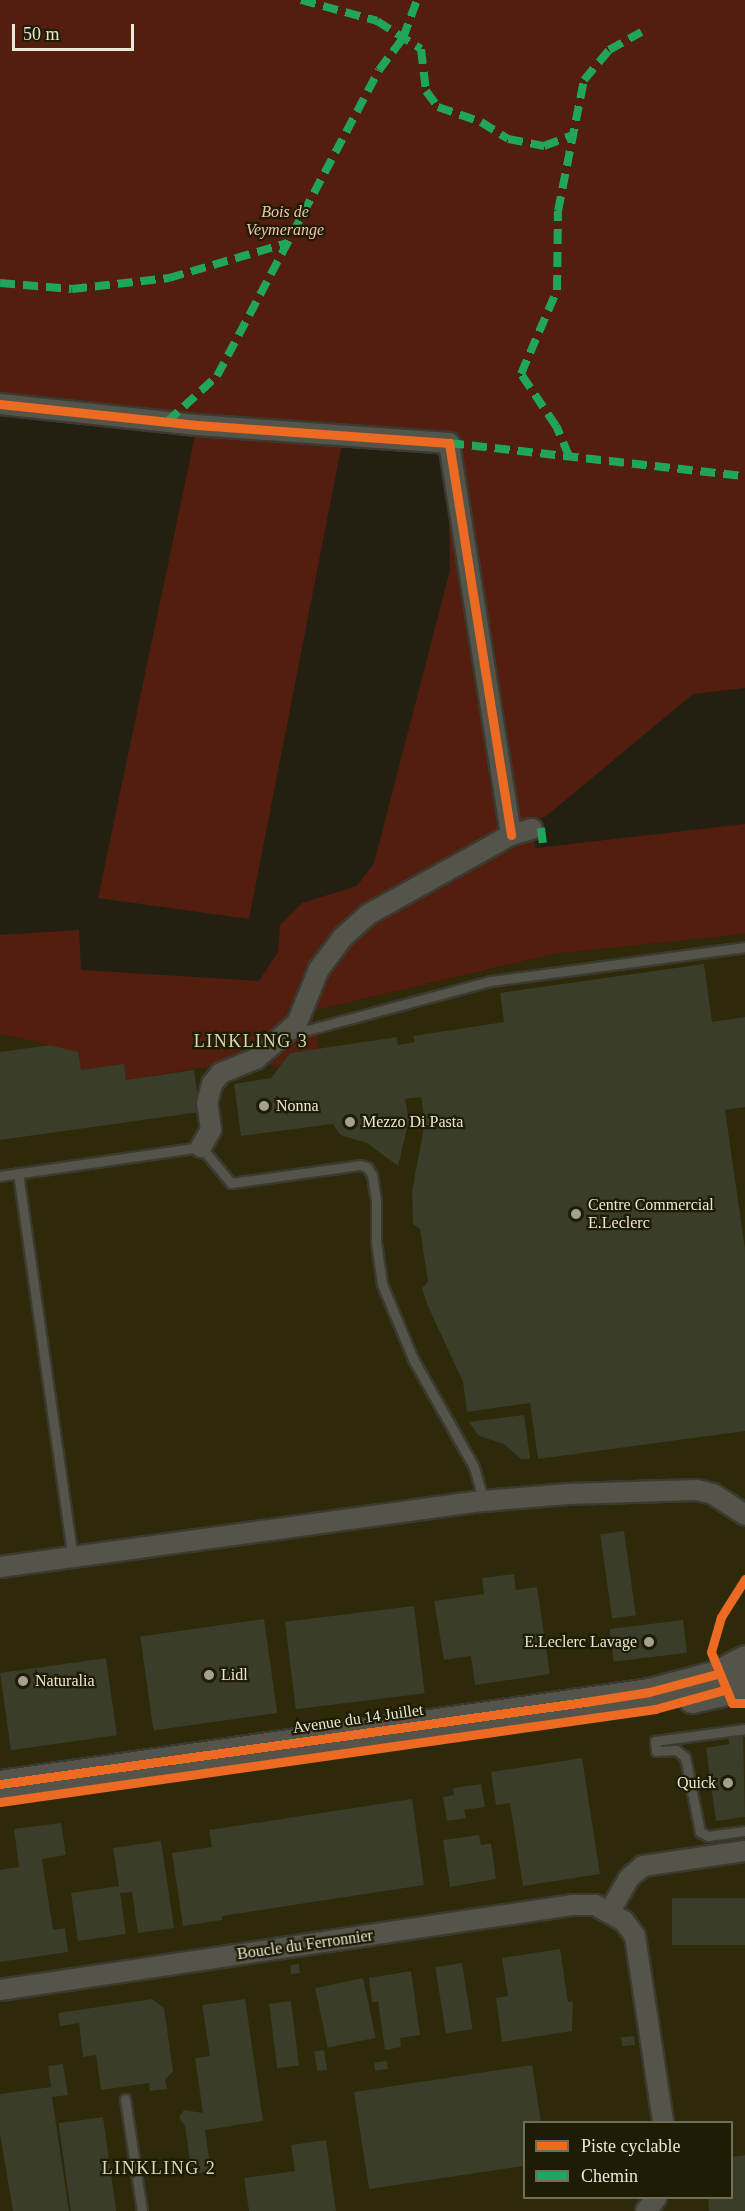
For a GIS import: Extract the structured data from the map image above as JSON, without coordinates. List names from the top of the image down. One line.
{"streets":{"main road":["Avenue du 14 Juillet"],"street":["Boucle du Ferronnier"]},"districts":["LINKLING 3","LINKLING 2"],"parks":["Bois de Veymerange"],"places":["Nonna","Mezzo Di Pasta","Centre Commercial E.Leclerc","E.Leclerc Lavage","Lidl","Naturalia","Quick"],"legend":["Piste cyclable","Chemin"],"scale_bar":"50 m"}
